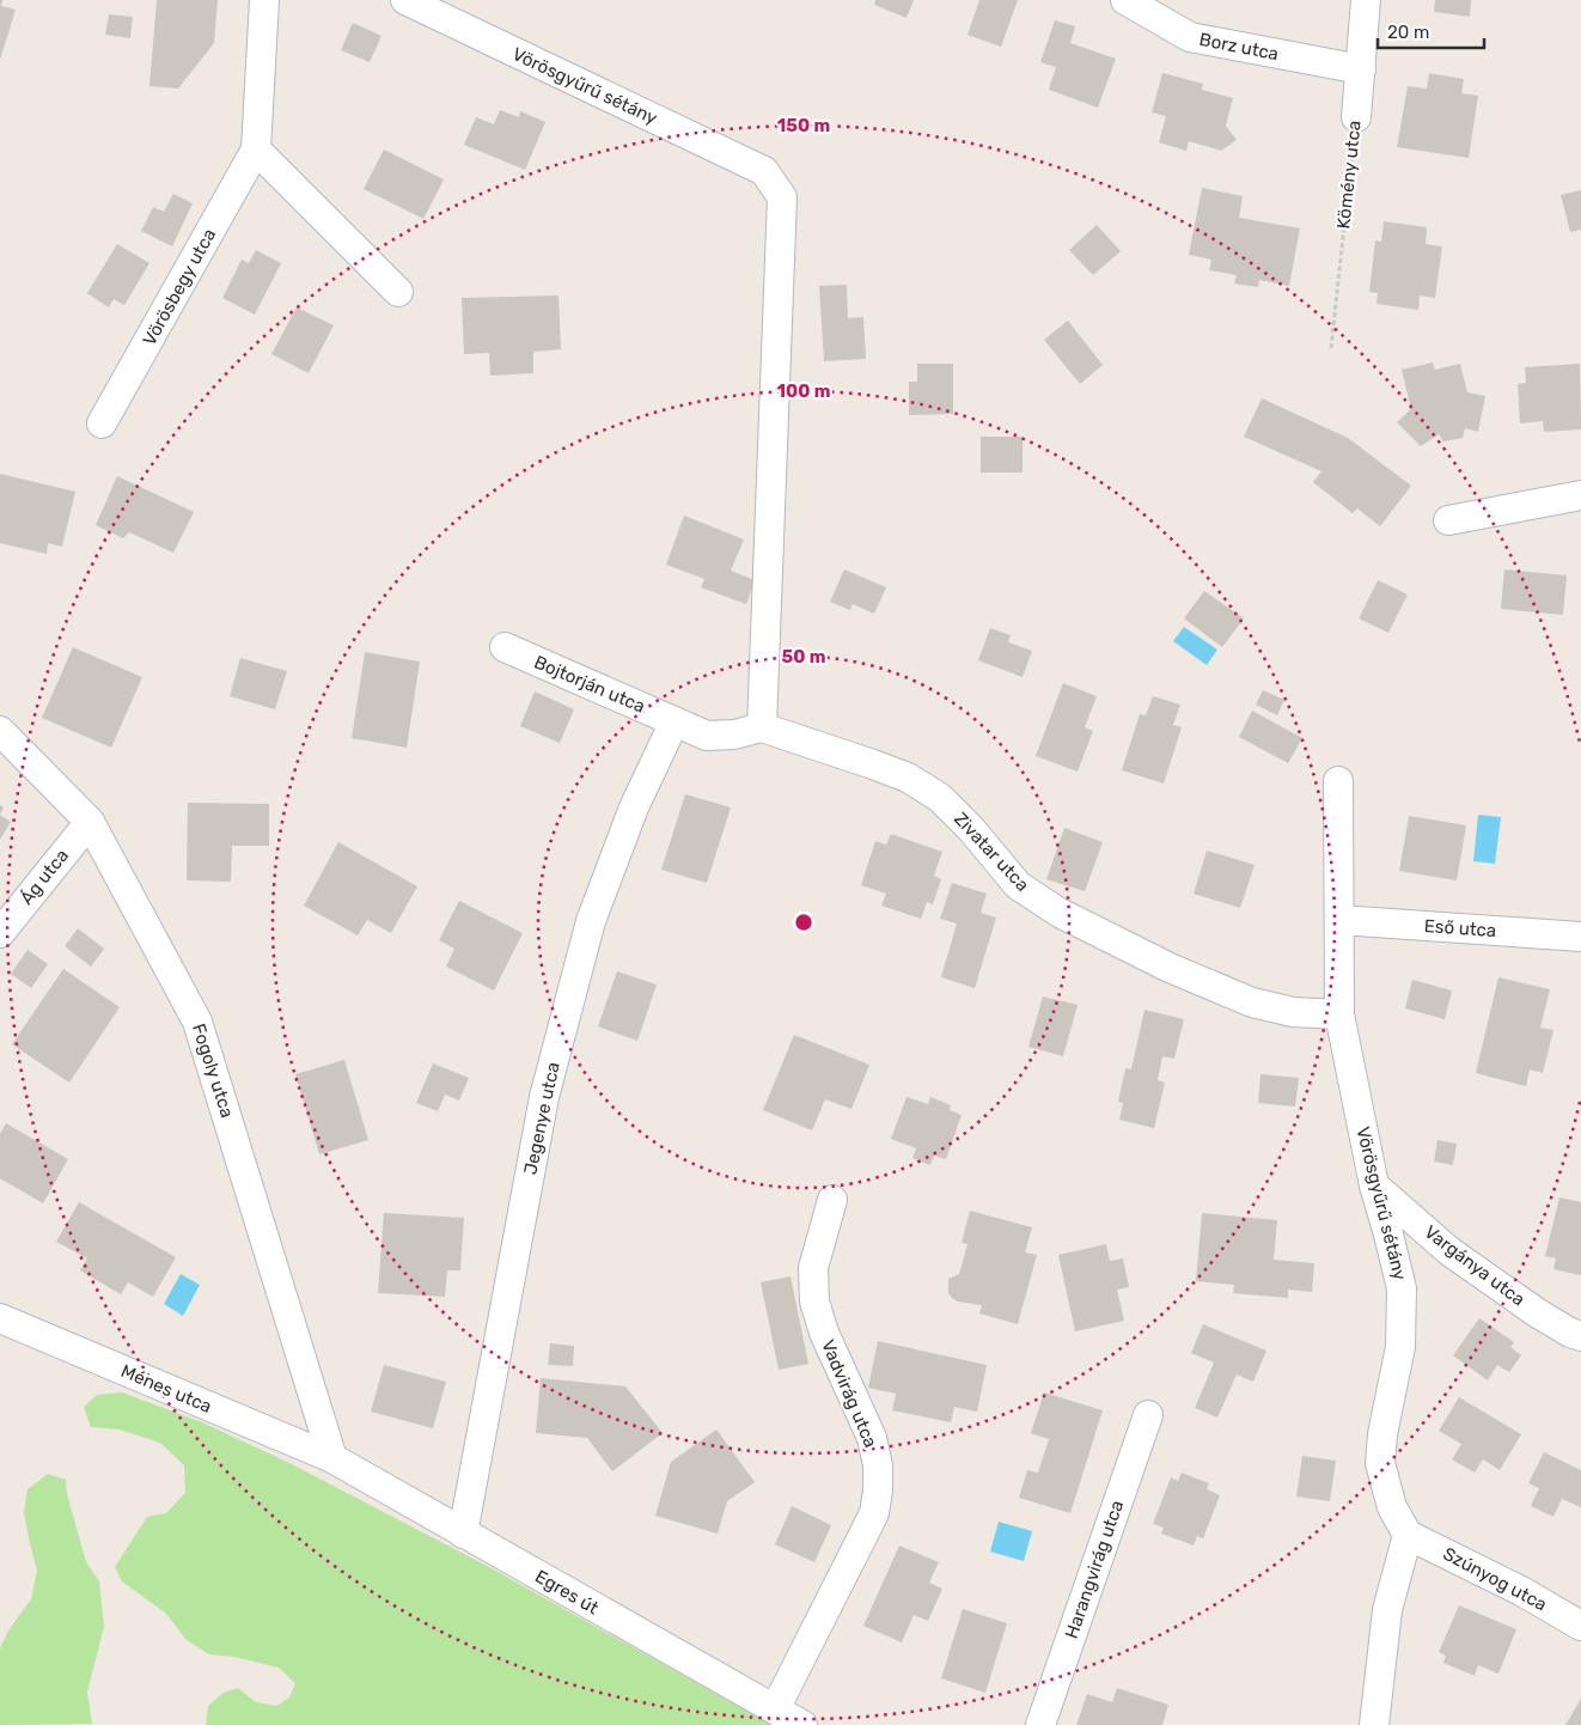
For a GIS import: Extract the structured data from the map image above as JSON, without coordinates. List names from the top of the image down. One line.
{"streets":{"street":["Borz utca","Vörösgyűrű sétány","Kömény utca","Vörösbegy utca","Bojtorján utca","Zivatar utca","Ág utca","Eső utca","Fogoly utca","Jegenye utca","Vargánya utca","Ménes utca","Vadvirág utca","Harangvirág utca","Szúnyog utca","Egres út"]},"crossings":[["Borz utca","Kömény utca"],["Vörösgyűrű sétány","Zivatar utca"],["Vörösgyűrű sétány","Eső utca"],["Vörösgyűrű sétány","Vargánya utca"],["Vörösgyűrű sétány","Szúnyog utca"],["Bojtorján utca","Jegenye utca"],["Ág utca","Fogoly utca"],["Fogoly utca","Ménes utca"],["Fogoly utca","Egres út"],["Jegenye utca","Egres út"],["Ménes utca","Egres út"],["Vadvirág utca","Egres út"]],"scale_bar":"20 m","rings":["150 m","100 m","50 m"]}
